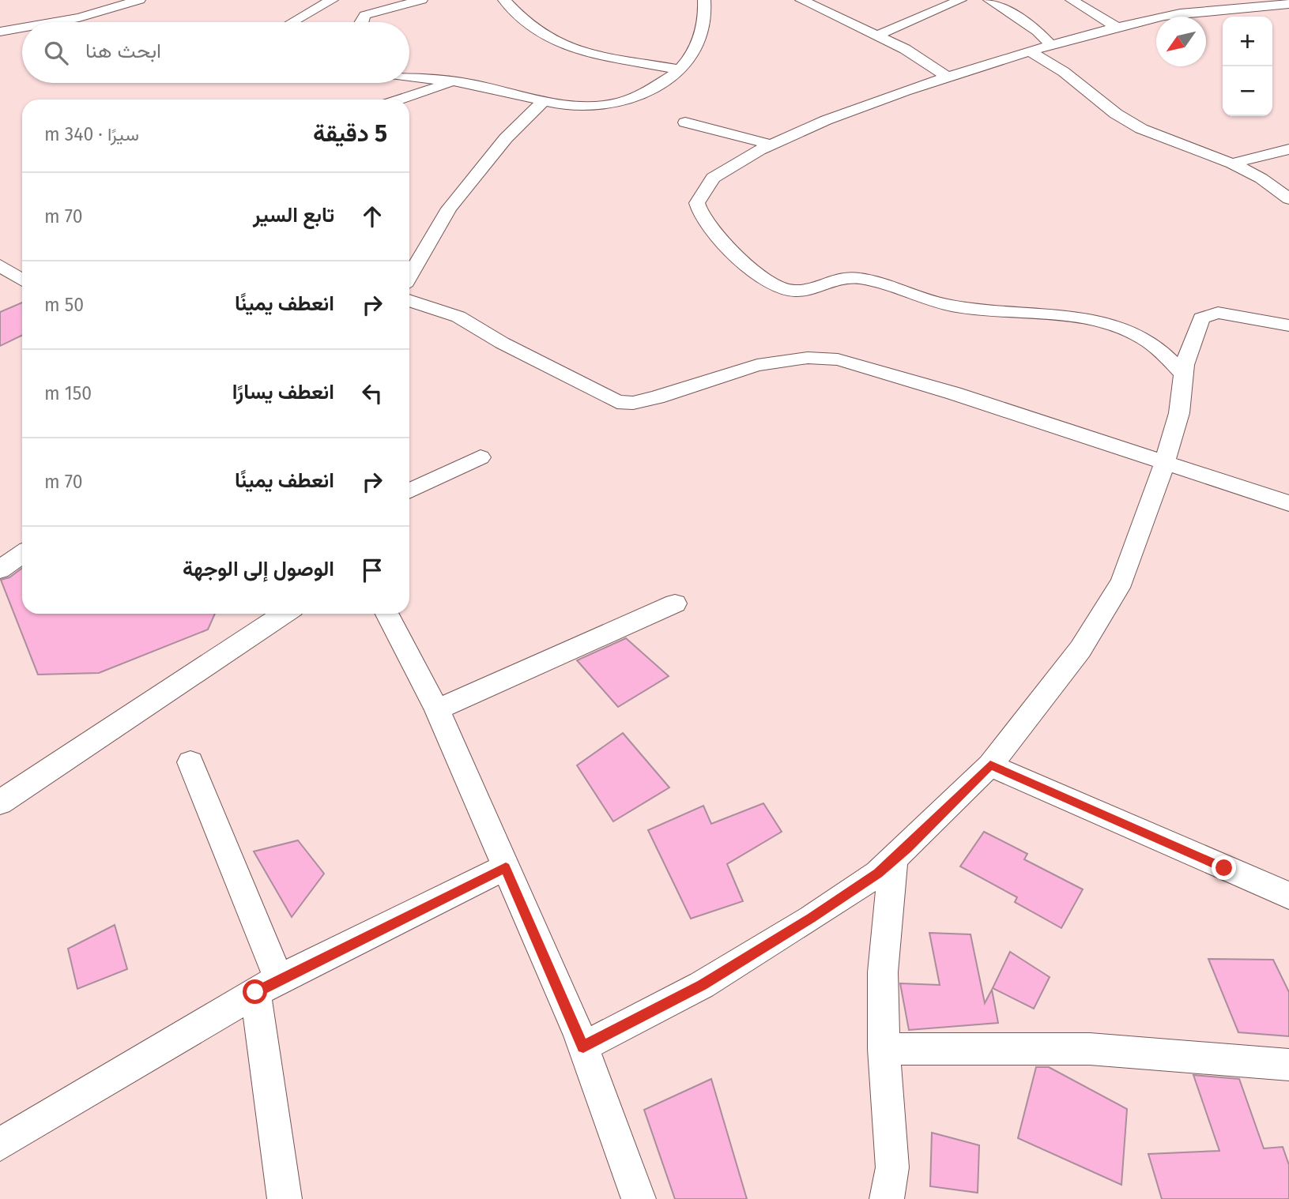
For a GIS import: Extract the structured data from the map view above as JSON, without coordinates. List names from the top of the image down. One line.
{"north":"bottom left","page":{"map_buttons":["+","−"],"search":"ابحث هنا","heading":["5 دقيقة","سيرًا · 340 m"],"list":[["تابع السير","70 m"],["انعطف يمينًا","50 m"],["انعطف يسارًا","150 m"],["انعطف يمينًا","70 m"],"الوصول إلى الوجهة"]}}
